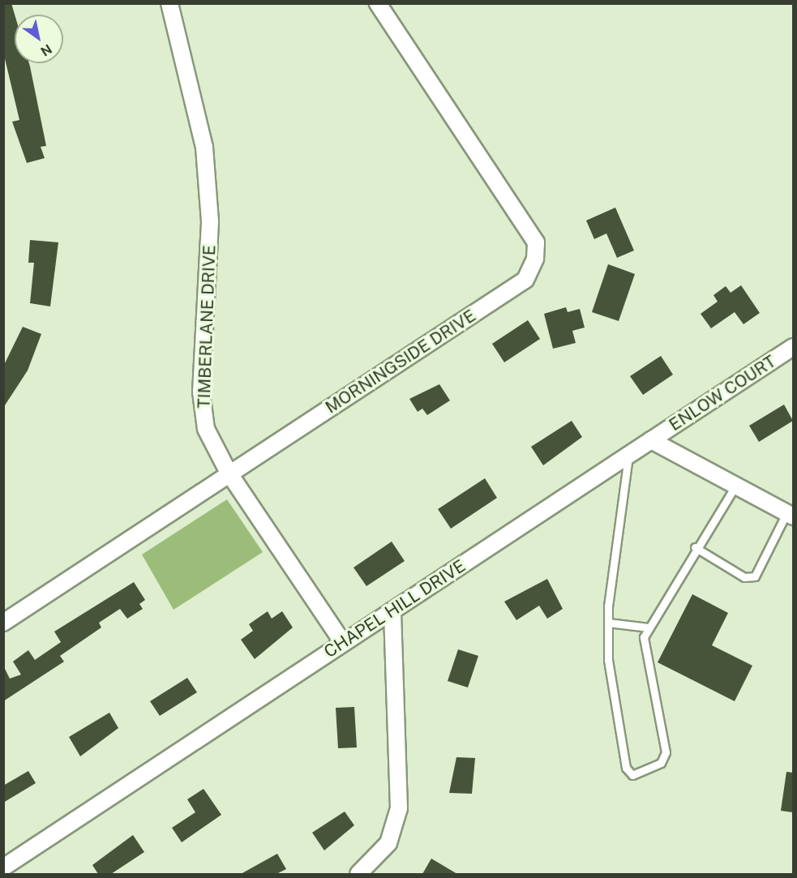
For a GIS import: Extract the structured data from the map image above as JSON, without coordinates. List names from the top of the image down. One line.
{"streets":{"street":["TIMBERLANE DRIVE","MORNINGSIDE DRIVE","ENLOW COURT","CHAPEL HILL DRIVE"]},"crossings":[["TIMBERLANE DRIVE","MORNINGSIDE DRIVE"],["TIMBERLANE DRIVE","CHAPEL HILL DRIVE"],["ENLOW COURT","CHAPEL HILL DRIVE"]],"north":"bottom right"}
